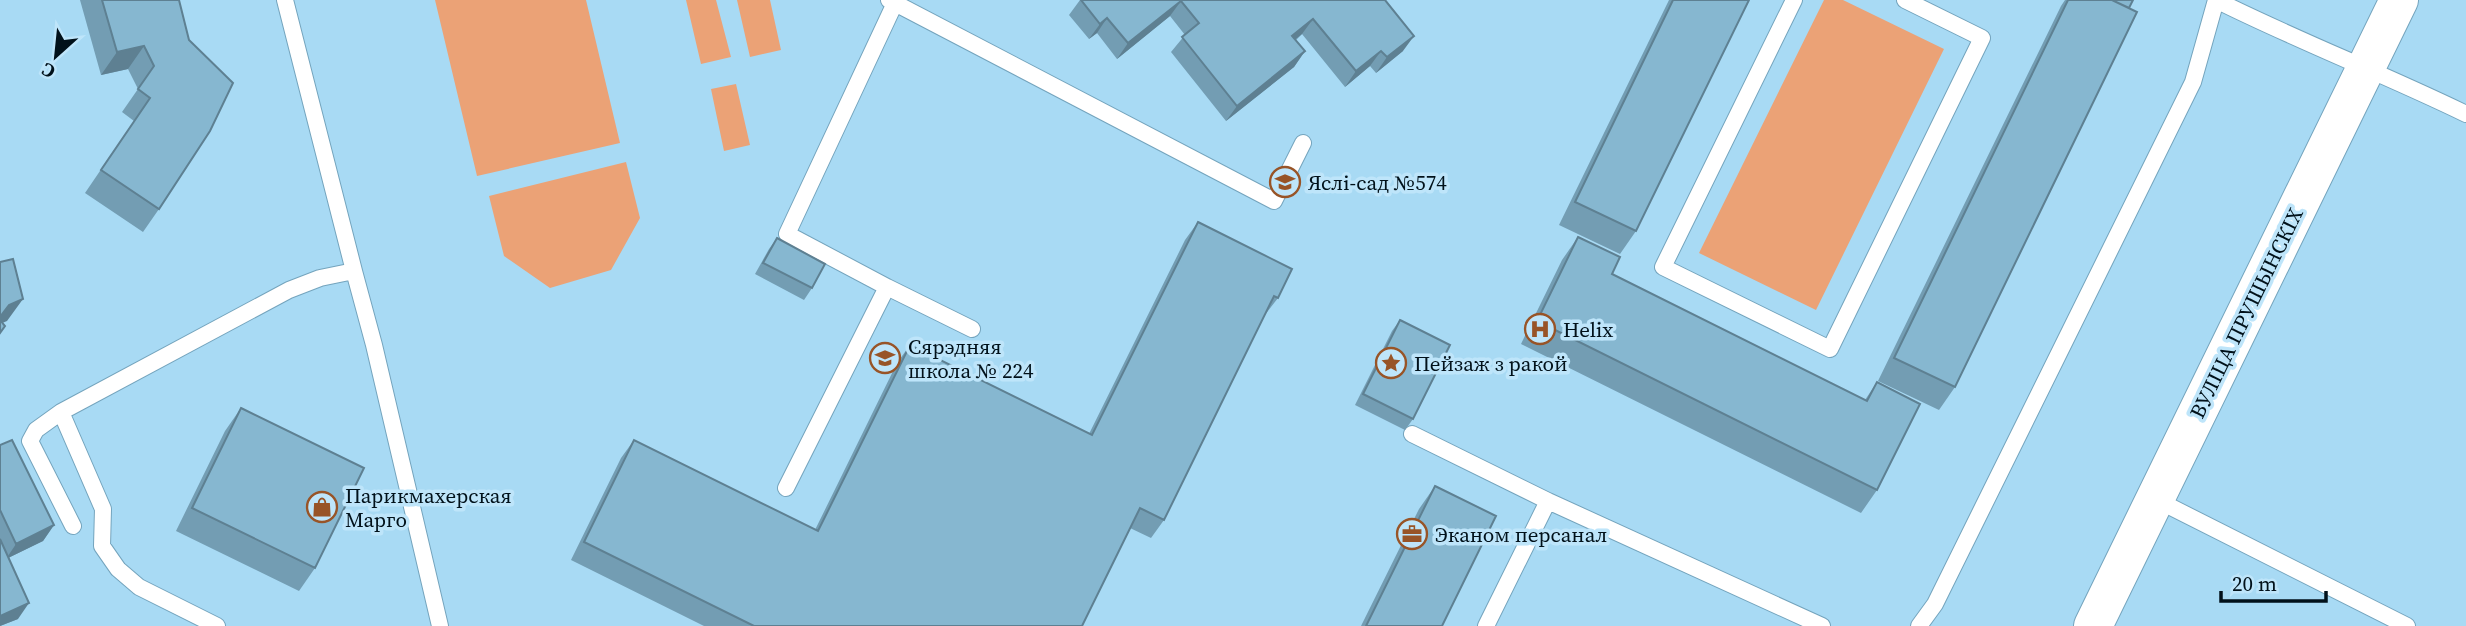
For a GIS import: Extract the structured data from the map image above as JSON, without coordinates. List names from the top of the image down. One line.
{"streets":{"street":["ВУЛІЦА ПРУШЫНСКІХ"]},"places":{"school or university":["Яслі-сад №574","Сярэдняя школа № 224"],"hospital":["Helix"],"place":["Пейзаж з ракой"],"shop":["Парикмахерская Марго"],"office":["Эканом персанал"]},"scale_bar":"20 m","north":"bottom left"}
